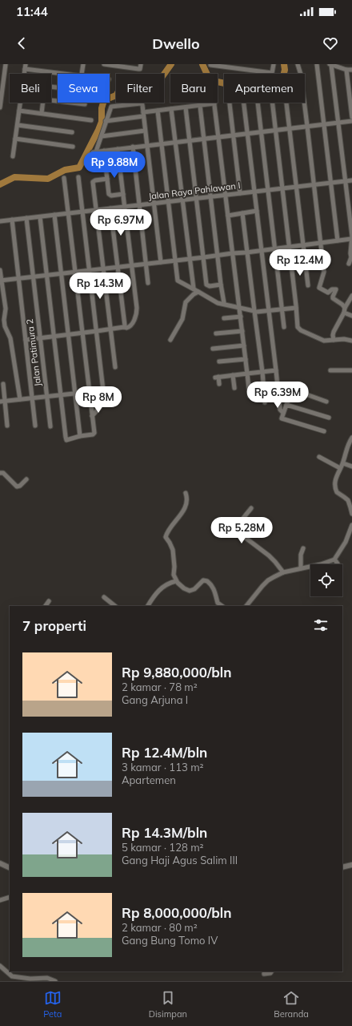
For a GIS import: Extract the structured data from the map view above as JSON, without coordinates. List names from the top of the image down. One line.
{"streets":{"street":["Jalan Raya Pahlawan I","Jalan Patimura 2"]},"crossings":[["Jalan Raya Pahlawan I","Jalan Patimura 2"]],"page":{"status":"11:44","header":"Dwello","chip":["Beli","Sewa","Filter","Baru","Apartemen"],"price":["Rp 9.88M","Rp 6.97M","Rp 12.4M","Rp 14.3M","Rp 6.39M","Rp 8M","Rp 5.28M"],"heading":"7 properti","list":[{"name":"Rp 9,880,000/bln","note":"2 kamar · 78 m² · Gang Arjuna I"},{"name":"Rp 12.4M/bln","note":"3 kamar · 113 m² · Apartemen"},{"name":"Rp 14.3M/bln","note":"5 kamar · 128 m² · Gang Haji Agus Salim III"},{"name":"Rp 8,000,000/bln","note":"2 kamar · 80 m² · Gang Bung Tomo IV"}],"tabs":["Peta","Disimpan","Beranda"]}}
